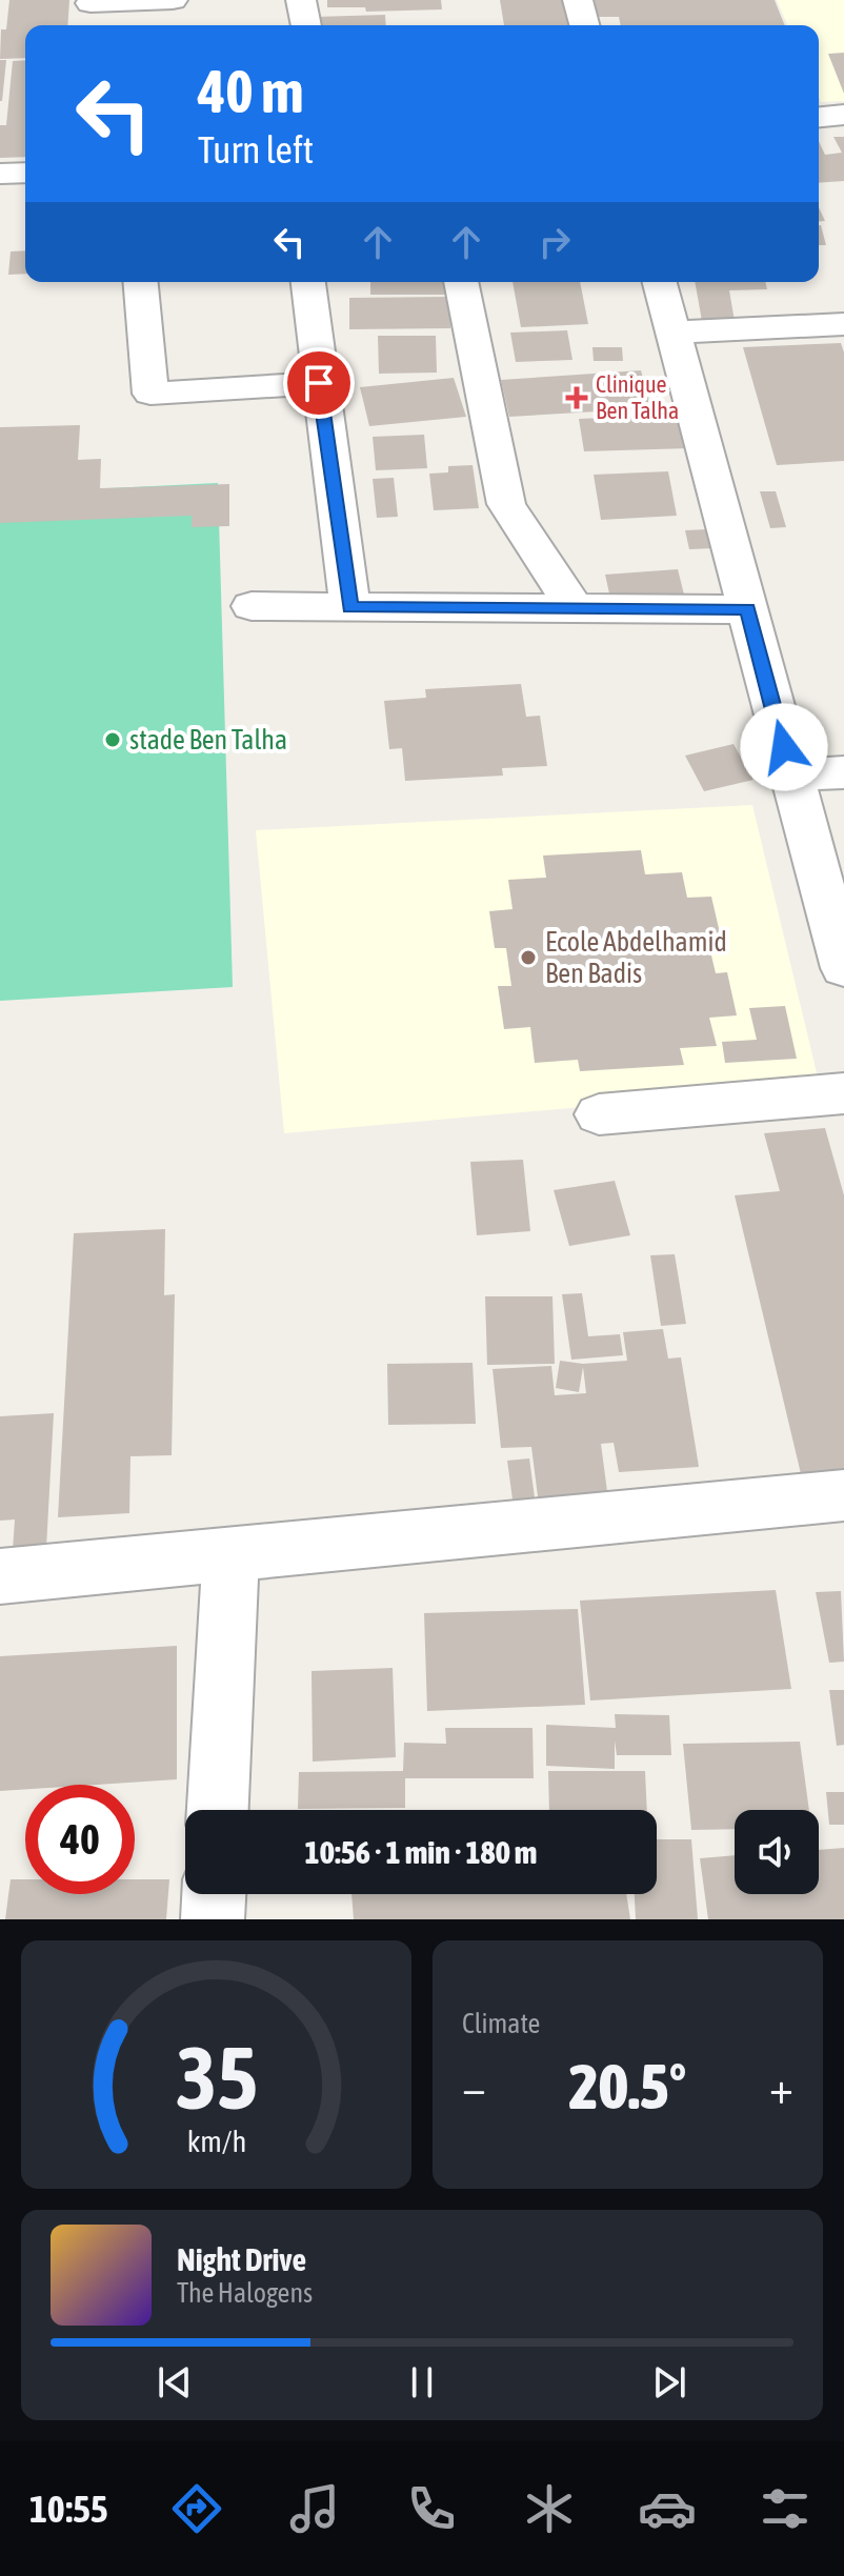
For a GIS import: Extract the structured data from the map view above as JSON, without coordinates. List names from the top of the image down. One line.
{"places":{"health":["Clinique Ben Talha"],"other":["stade Ben Talha","Ecole Abdelhamid Ben Badis"]},"page":{"turn":["40 m","Turn left"],"limit":"40","trip":"10:56 · 1 min · 180 m","tile":"Climate","heat":["−","20.5°","+"],"song":["Night Drive","The Halogens"],"tabs":"10:55","gauge":["35","km/h"]}}
